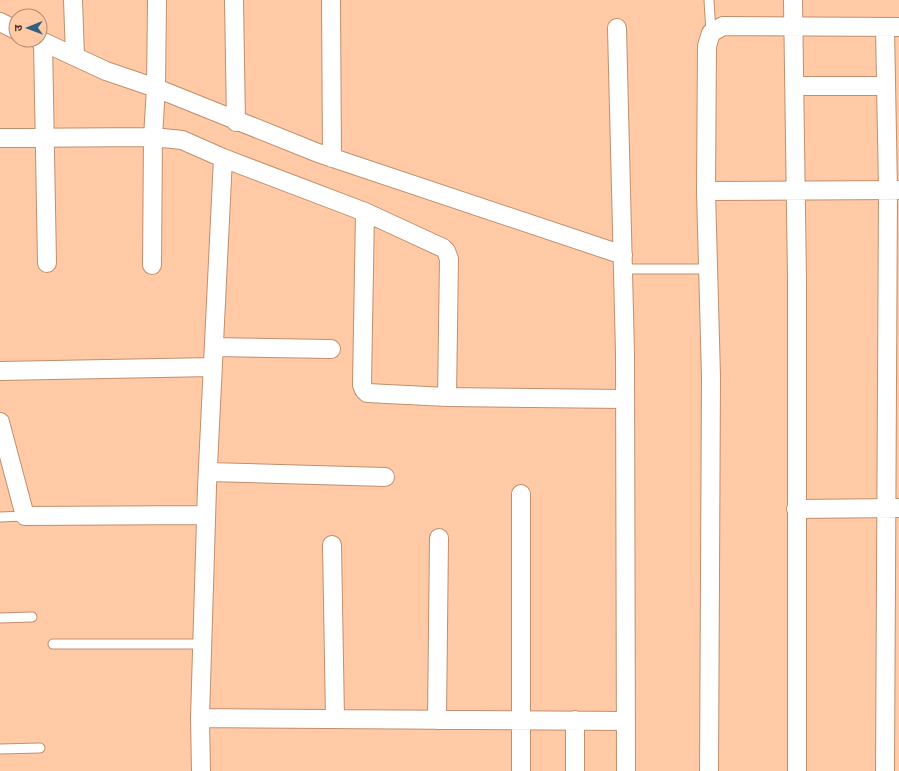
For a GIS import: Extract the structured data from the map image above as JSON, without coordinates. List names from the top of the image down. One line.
{"north":"left"}
